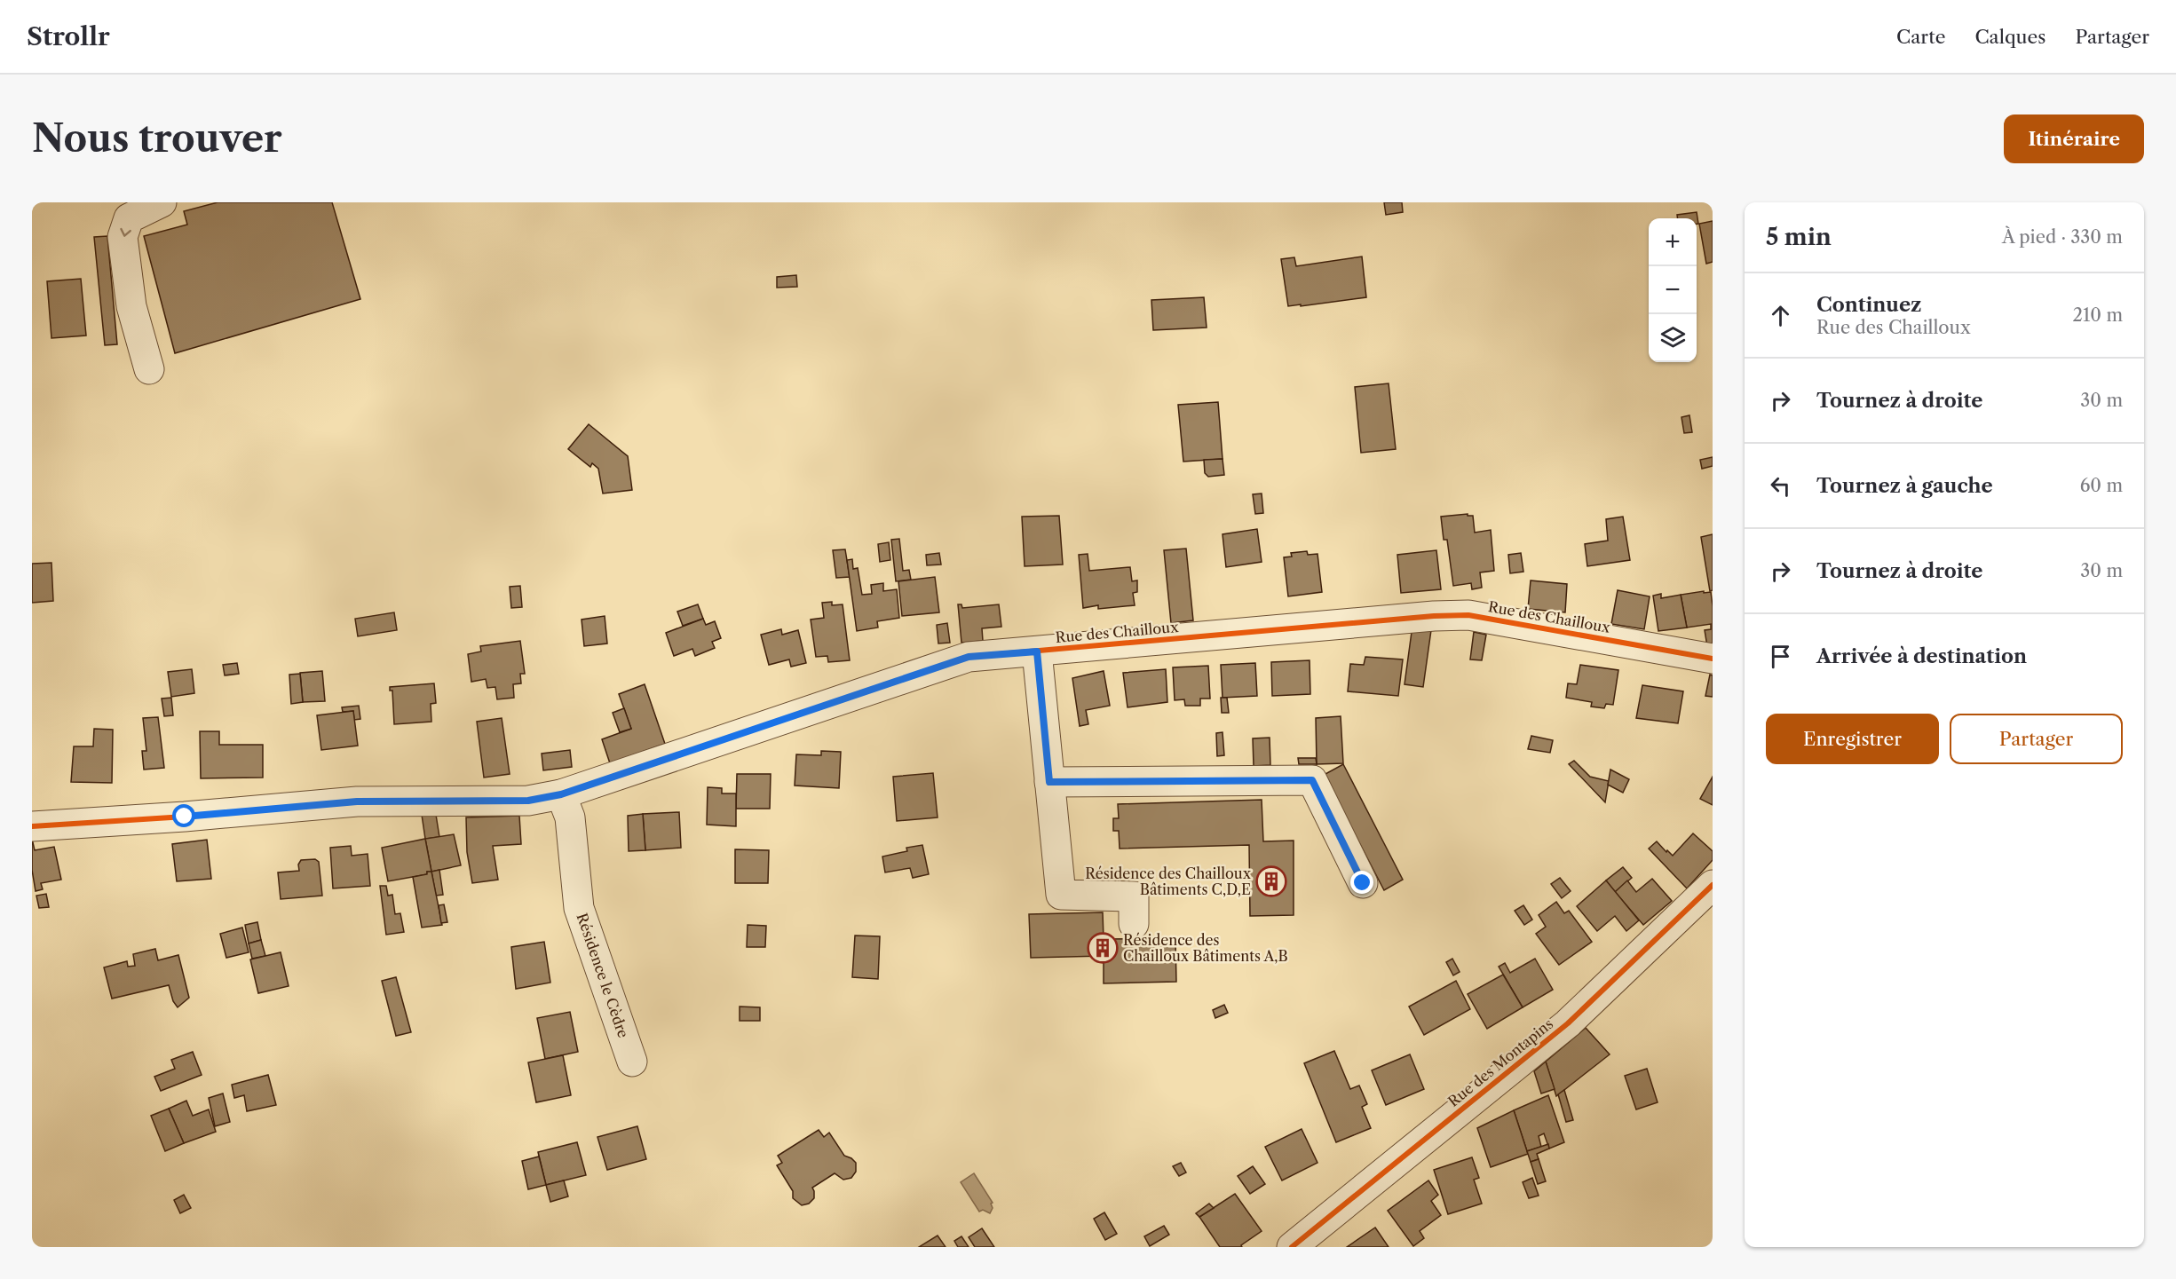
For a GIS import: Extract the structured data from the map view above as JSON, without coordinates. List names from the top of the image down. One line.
{"streets":{"street":["Rue des Chailloux","Résidence le Cèdre","Rue des Montapins"]},"crossings":[["Rue des Chailloux","Résidence le Cèdre"]],"places":{"building":["Résidence des Chailloux Bâtiments C,D,E","Résidence des Chailloux Bâtiments A,B"]},"page":{"header":"Strollr","nav":["Carte","Calques","Partager"],"buttons":["Itinéraire",["Enregistrer","Partager"]],"title":"Nous trouver","heading":["5 min","À pied · 330 m"],"map_buttons":["+","−"],"list":[["Continuez","Rue des Chailloux","210 m"],["Tournez à droite","30 m"],["Tournez à gauche","60 m"],["Tournez à droite","30 m"],"Arrivée à destination"]}}
